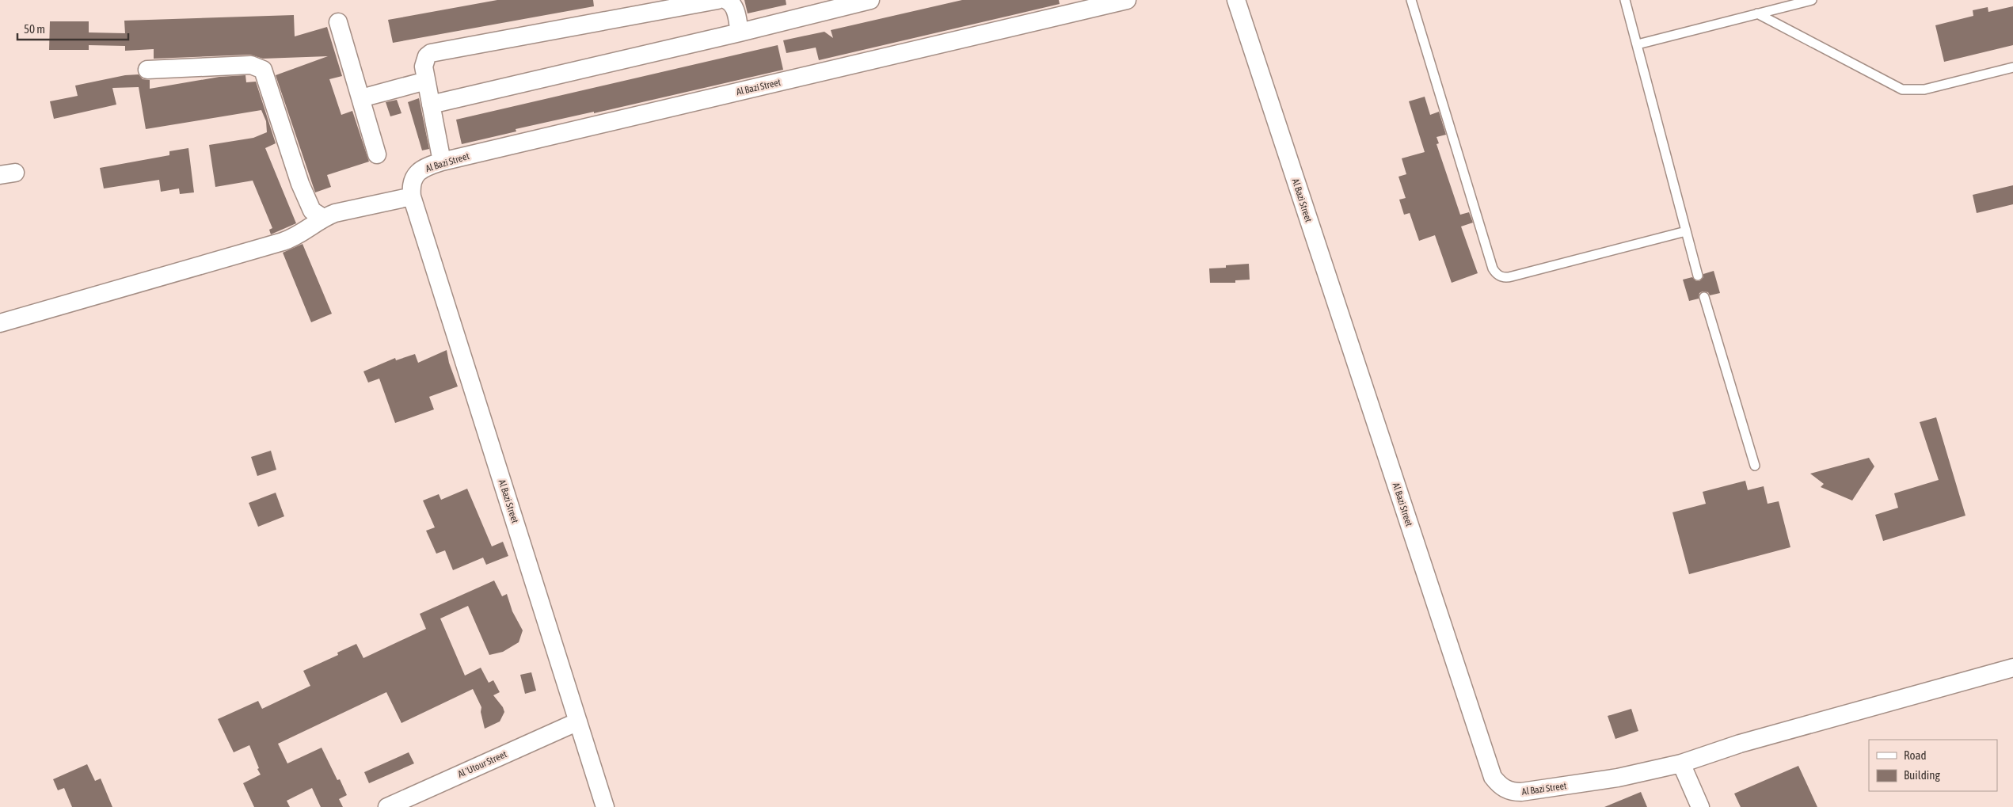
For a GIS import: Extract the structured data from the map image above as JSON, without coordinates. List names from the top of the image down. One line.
{"streets":{"street":["Al Bazi Street","Al 'Utour Street"]},"crossings":[["Al Bazi Street","Al 'Utour Street"]],"legend":["Road","Building"],"scale_bar":"50 m"}
